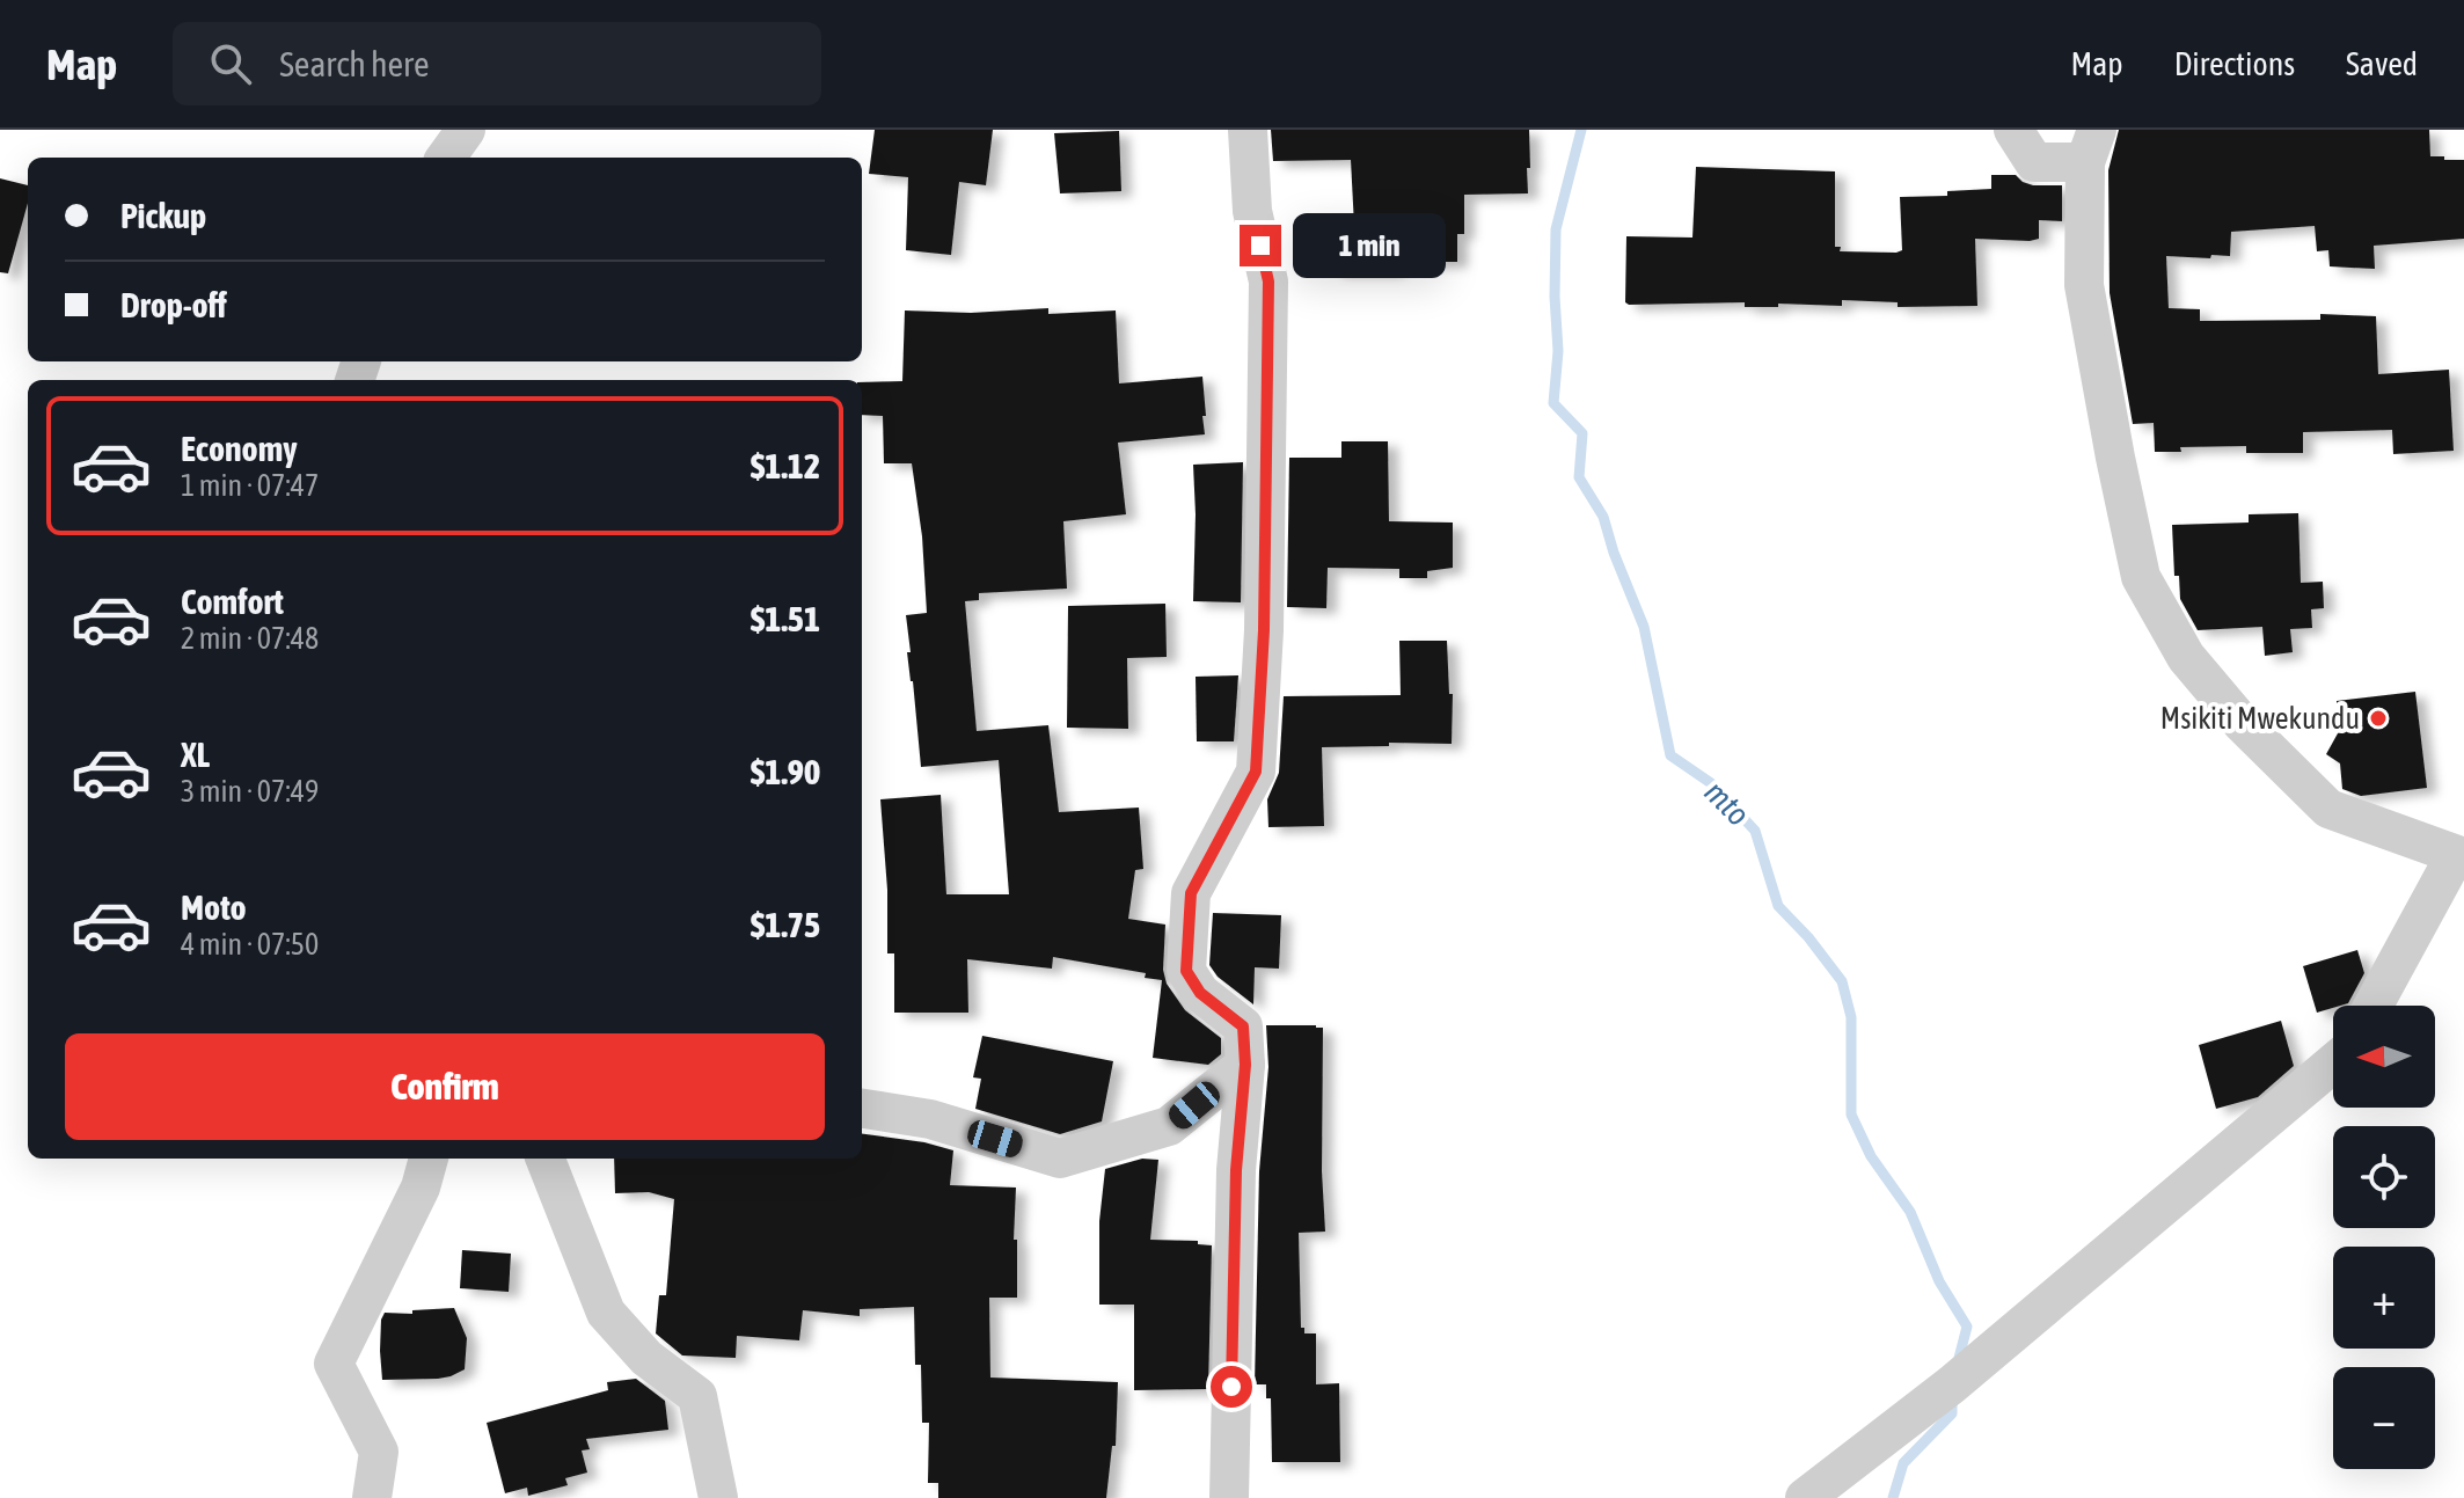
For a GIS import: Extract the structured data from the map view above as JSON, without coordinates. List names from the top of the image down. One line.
{"water":["mto"],"places":["Msikiti Mwekundu"],"north":"left","page":{"header":"Map","search":"Search here","nav":["Map","Directions","Saved"],"banner":["Pickup","Drop-off"],"bubble":"1 min","list":[{"name":"Economy","note":"1 min · 07:47","value":"$1.12"},{"name":"Comfort","note":"2 min · 07:48","value":"$1.51"},{"name":"XL","note":"3 min · 07:49","value":"$1.90"},{"name":"Moto","note":"4 min · 07:50","value":"$1.75"}],"map_buttons":["+","−"],"buttons":"Confirm"}}
